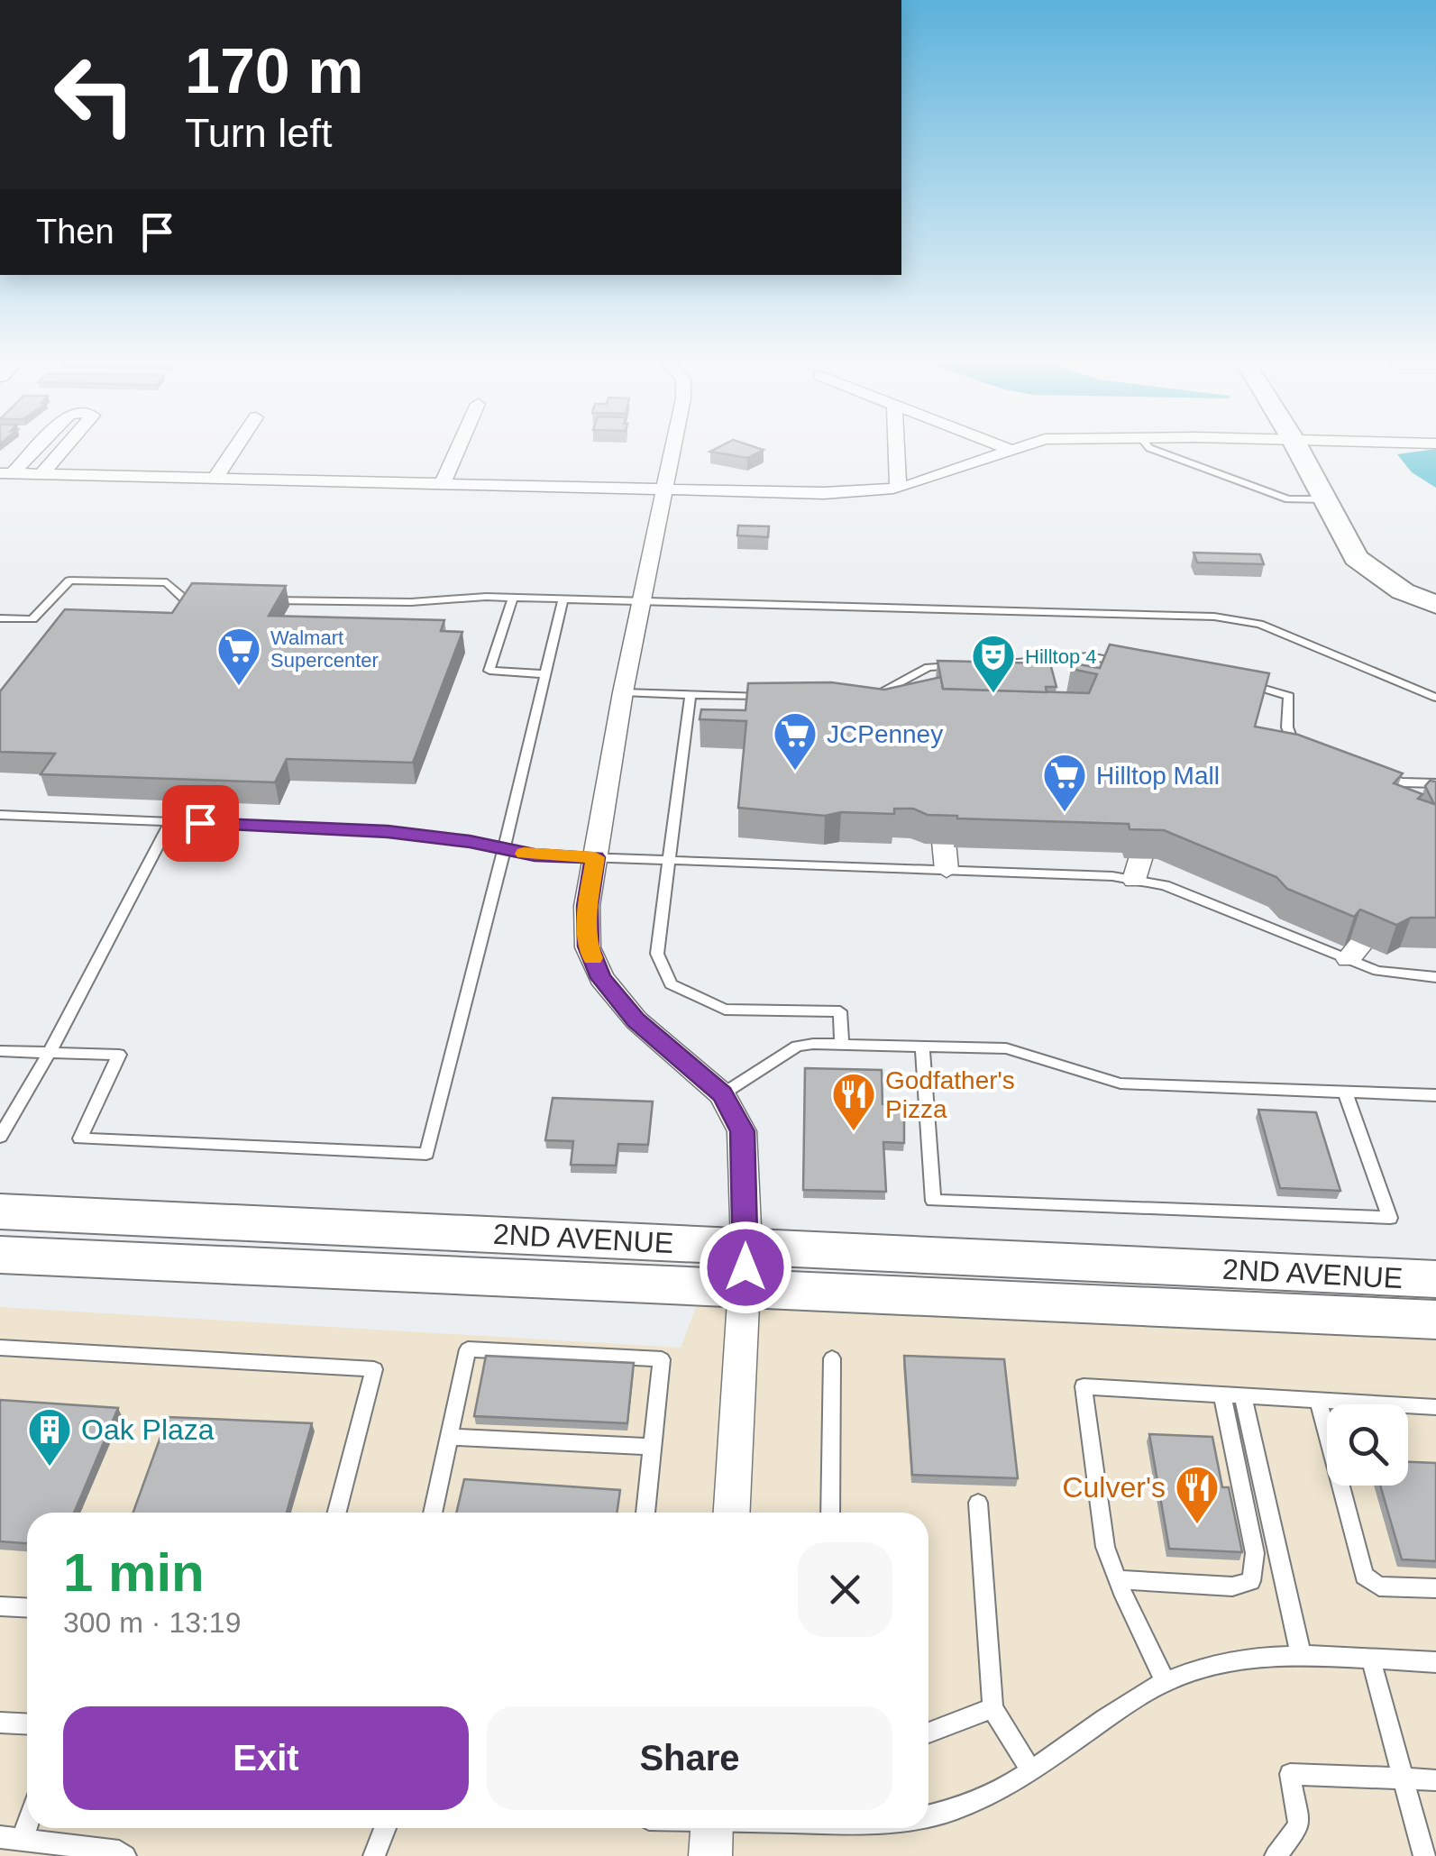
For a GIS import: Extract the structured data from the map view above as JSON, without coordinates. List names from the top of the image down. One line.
{"streets":{"main road":["2ND AVENUE"]},"places":{"supermarket":["Walmart Supercenter","JCPenney","Hilltop Mall"],"theatre":["Hilltop 4"],"restaurant":["Godfather's Pizza","Culver's"],"building":["Oak Plaza"]},"page":{"turn":["170 m","Turn left"],"then":"Then","heading":["1 min","300 m · 13:19"],"buttons":["Exit","Share"]}}
